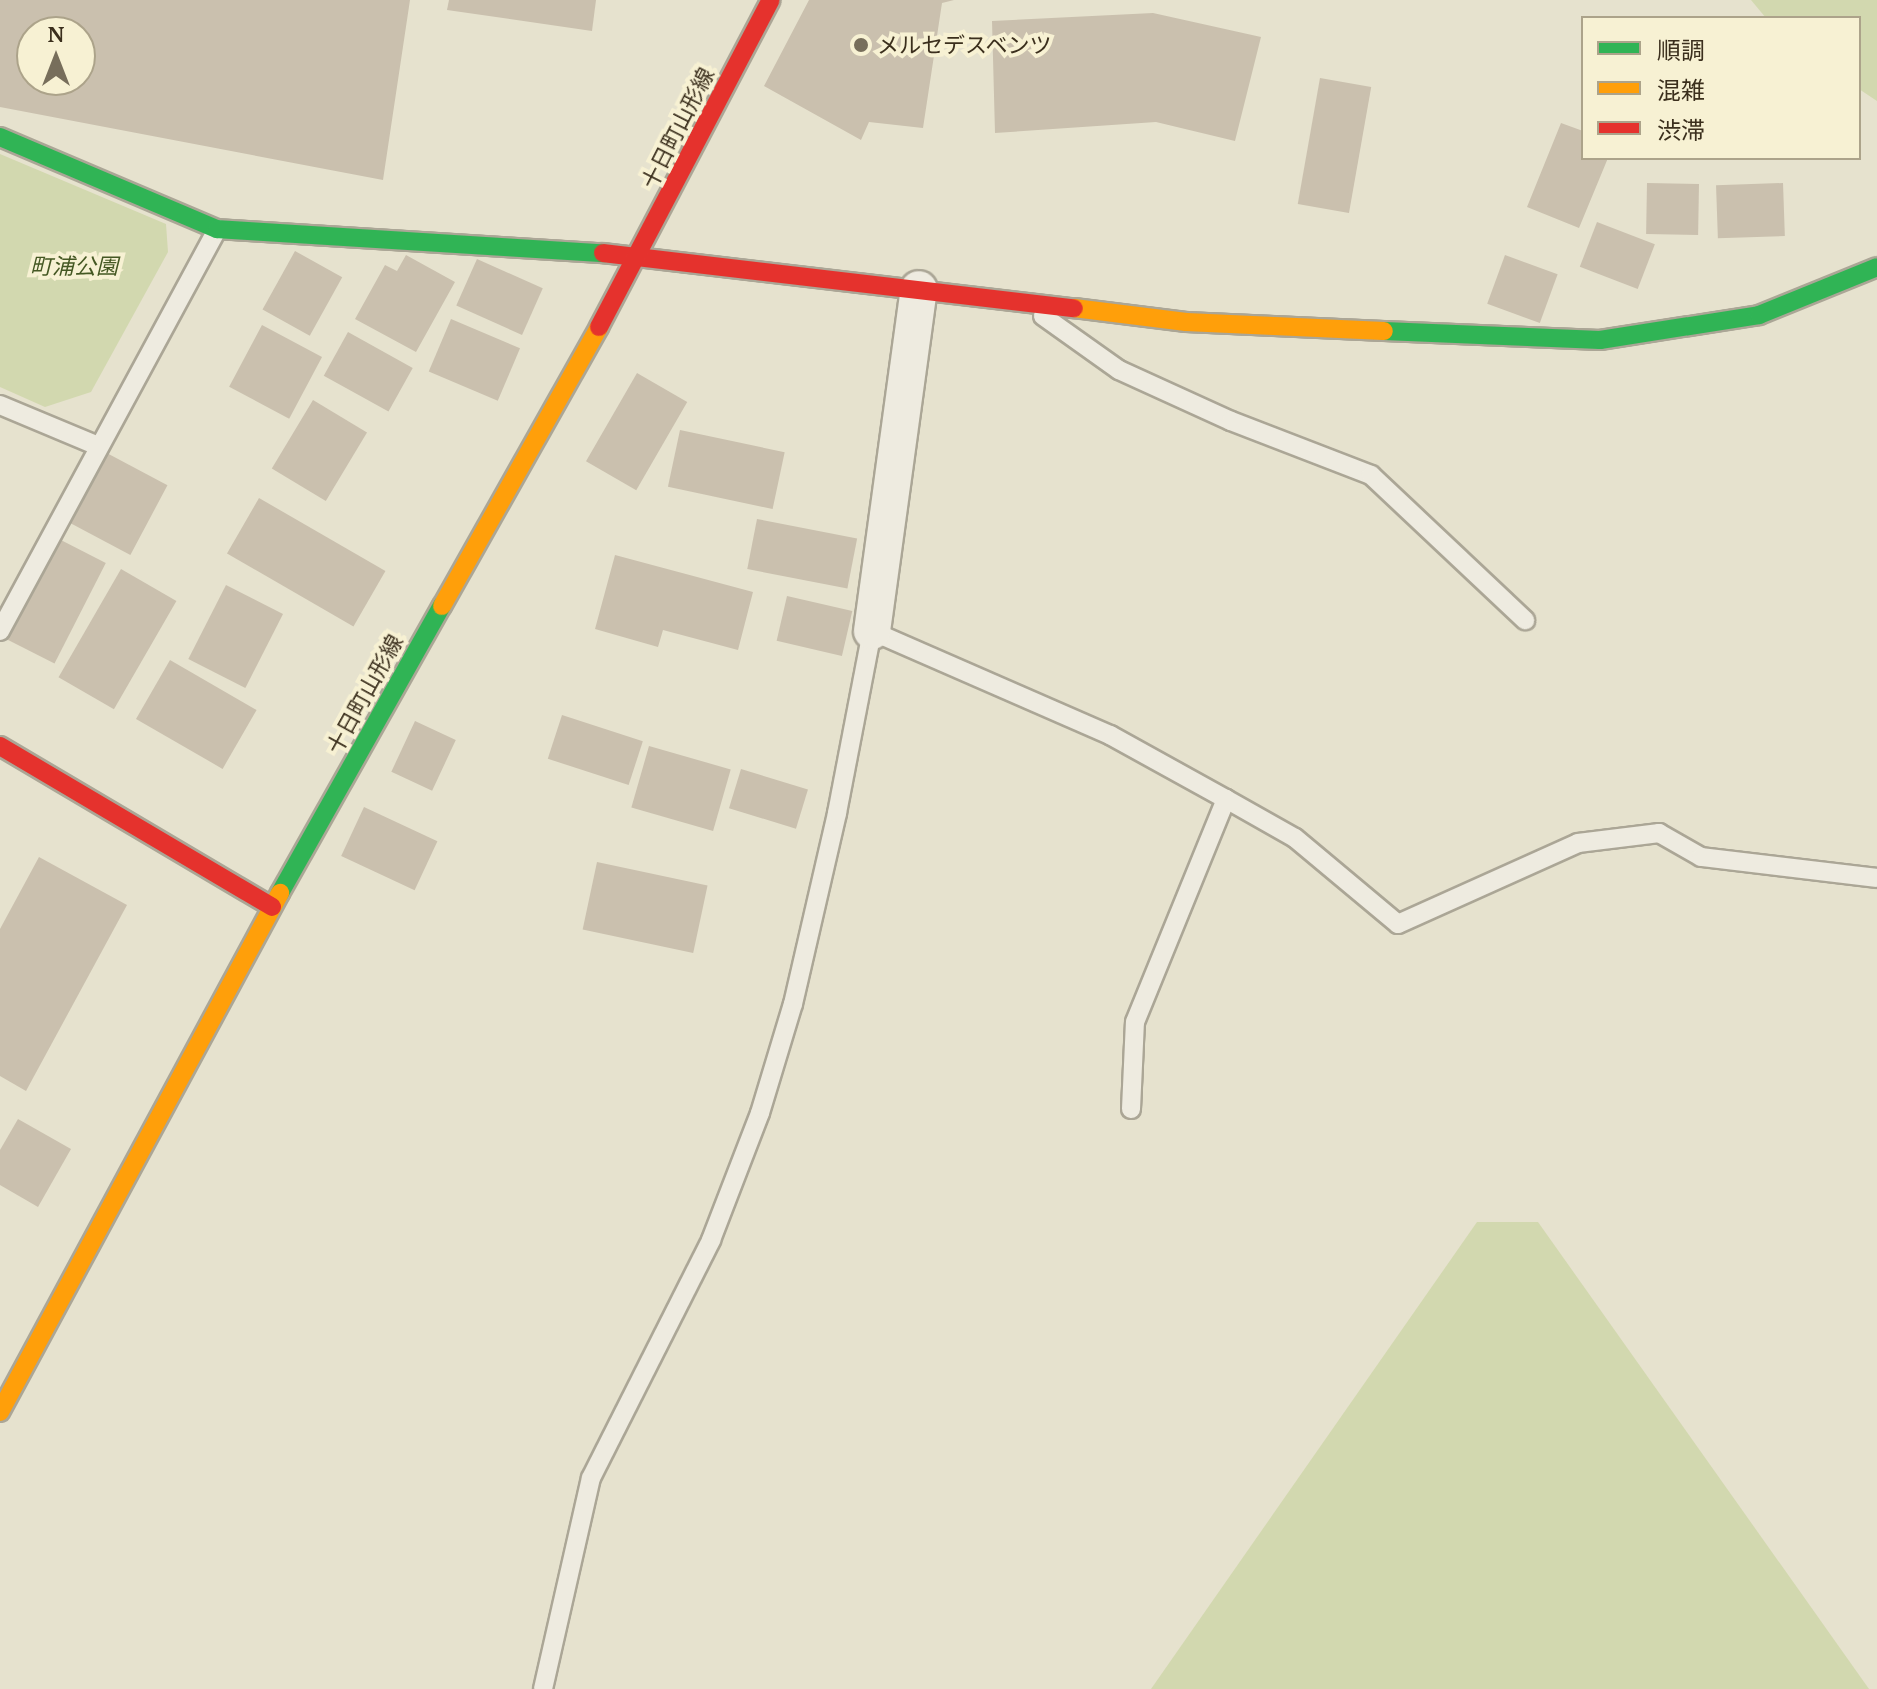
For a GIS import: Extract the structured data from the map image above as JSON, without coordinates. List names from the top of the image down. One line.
{"streets":{"street":["十日町山形線"]},"parks":["町浦公園"],"places":["メルセデスベンツ"],"legend":["順調","混雑","渋滞"],"north":"top"}
